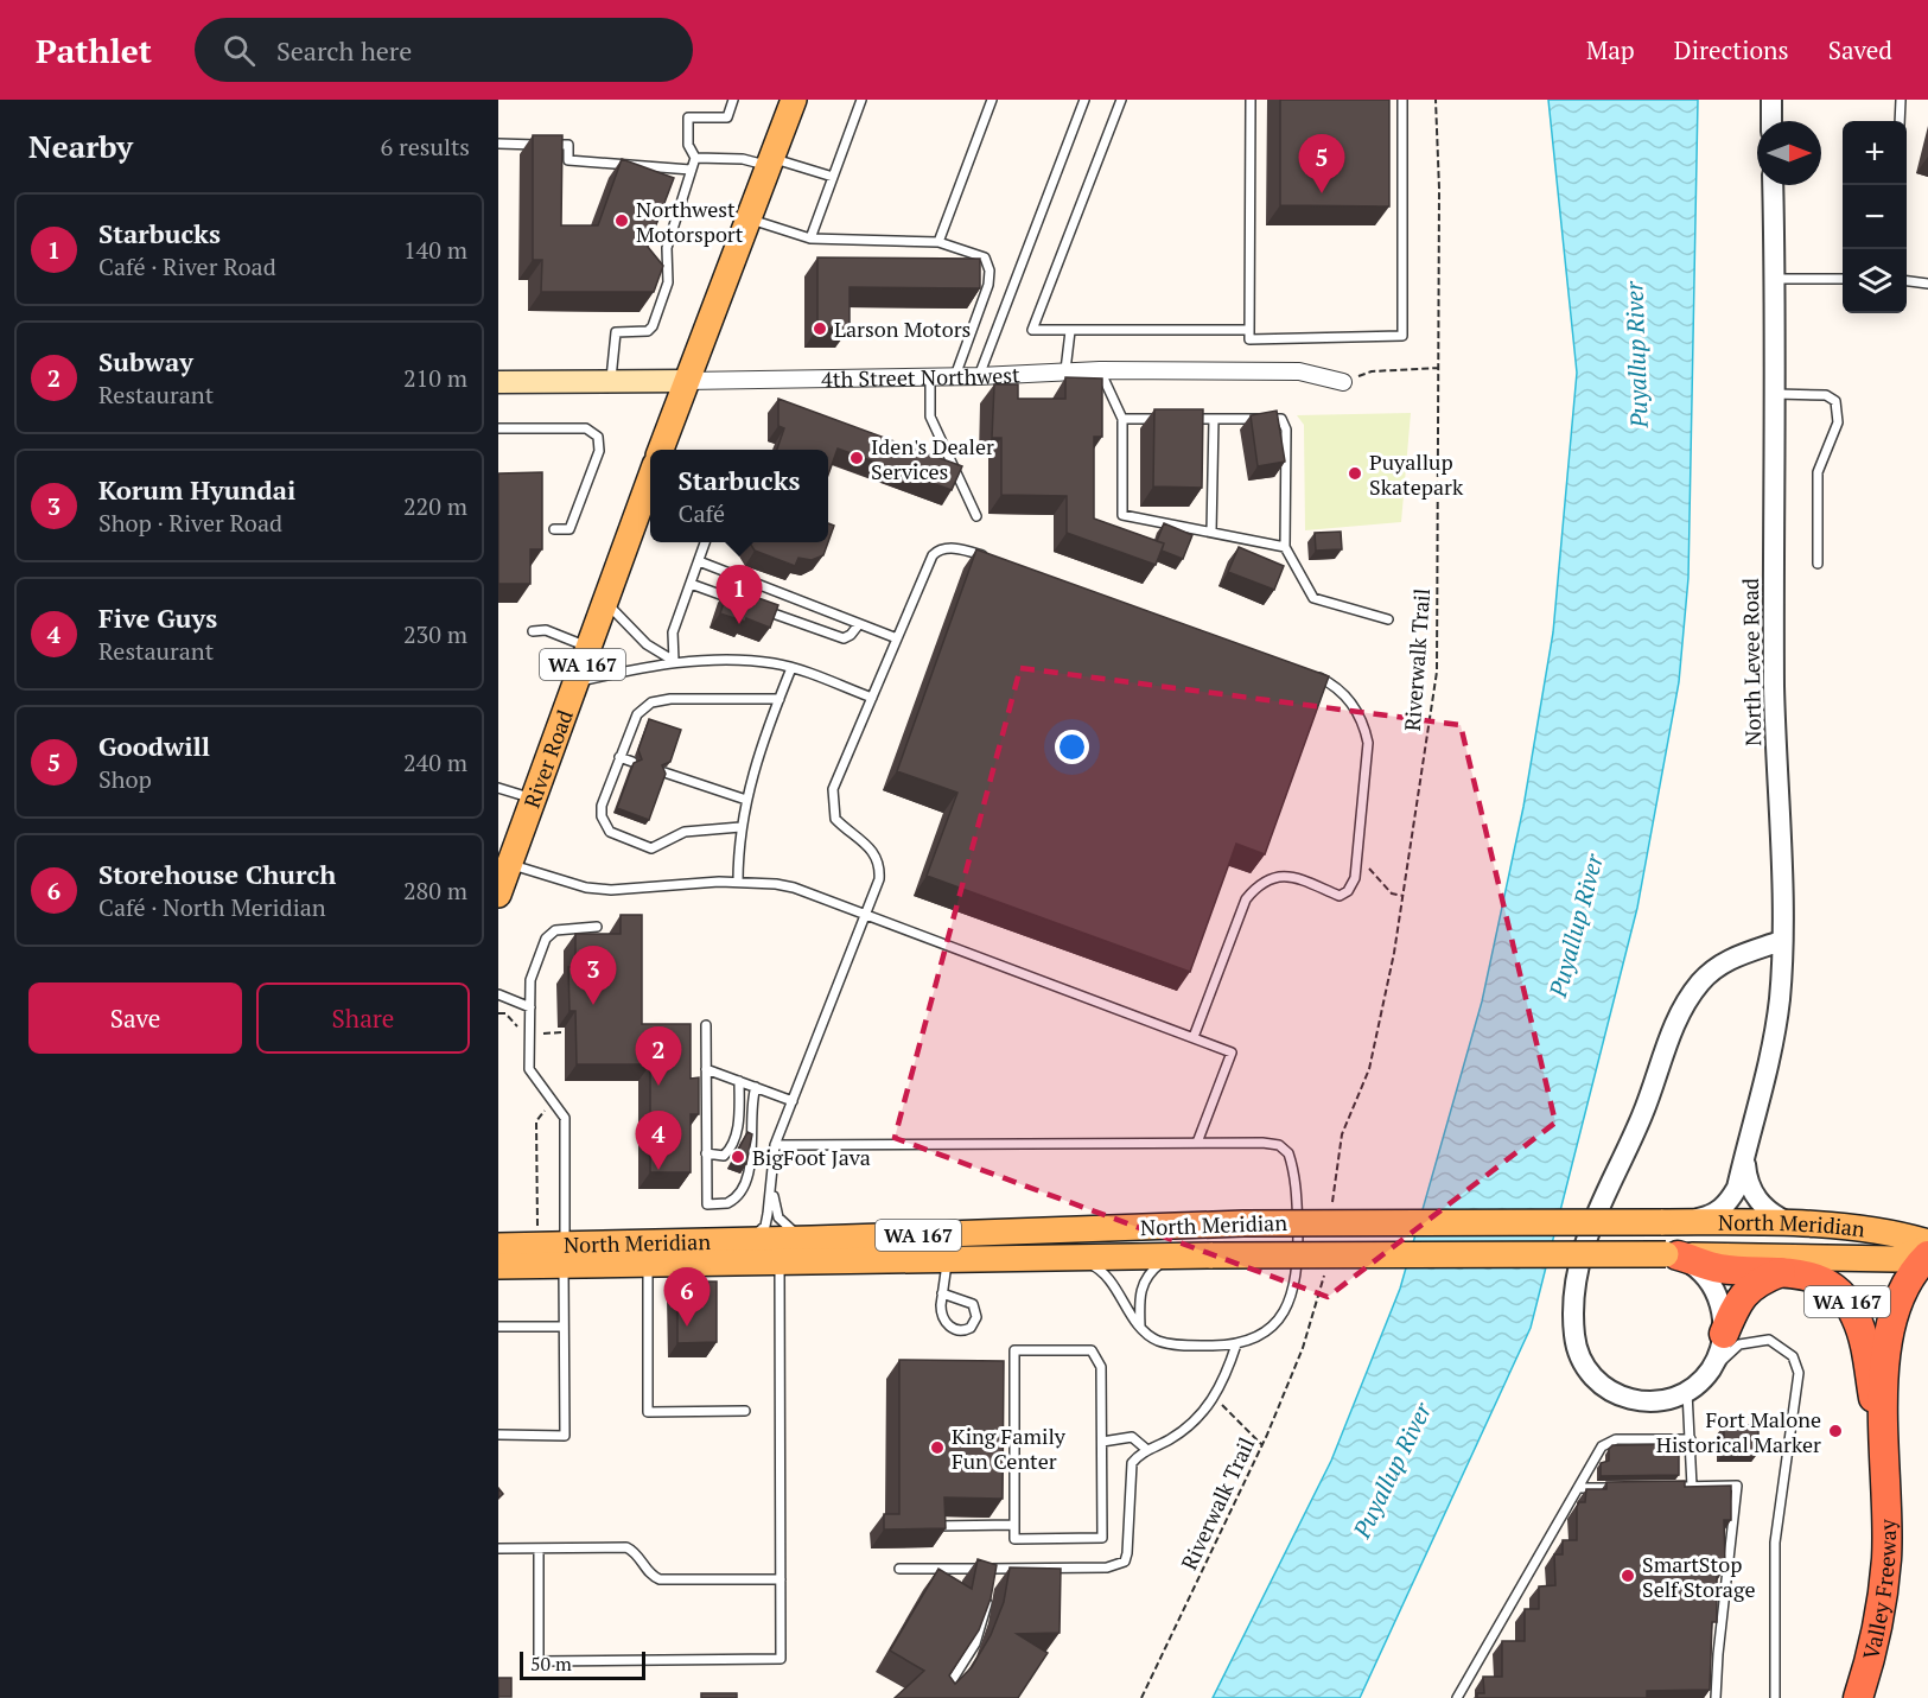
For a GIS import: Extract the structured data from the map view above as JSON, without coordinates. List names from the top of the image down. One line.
{"streets":{"highway":["WA 167","Valley Freeway"],"main road":["4th Street Northwest","River Road","North Meridian"],"street":["North Levee Road"],"path":["Riverwalk Trail"]},"crossings":[["WA 167","North Meridian"],["WA 167","Valley Freeway"]],"water":["Puyallup River"],"places":["Northwest Motorsport","Larson Motors","Iden's Dealer Services","Puyallup Skatepark","BigFoot Java","Fort Malone Historical Marker","King Family Fun Center","SmartStop Self Storage"],"scale_bar":"50 m","north":"right","page":{"header":"Pathlet","search":"Search here","nav":["Map","Directions","Saved"],"heading":["Nearby","6 results"],"map_buttons":["+","−"],"pins":["5","1","3","2","4","6"],"list":[{"mark":"1","name":"Starbucks","note":"Café · River Road","value":"140 m"},{"mark":"2","name":"Subway","note":"Restaurant","value":"210 m"},{"mark":"3","name":"Korum Hyundai","note":"Shop · River Road","value":"220 m"},{"mark":"4","name":"Five Guys","note":"Restaurant","value":"230 m"},{"mark":"5","name":"Goodwill","note":"Shop","value":"240 m"},{"mark":"6","name":"Storehouse Church","note":"Café · North Meridian","value":"280 m"}],"popup":["Starbucks","Café"],"buttons":["Save","Share"],"scale":"50 m"}}
